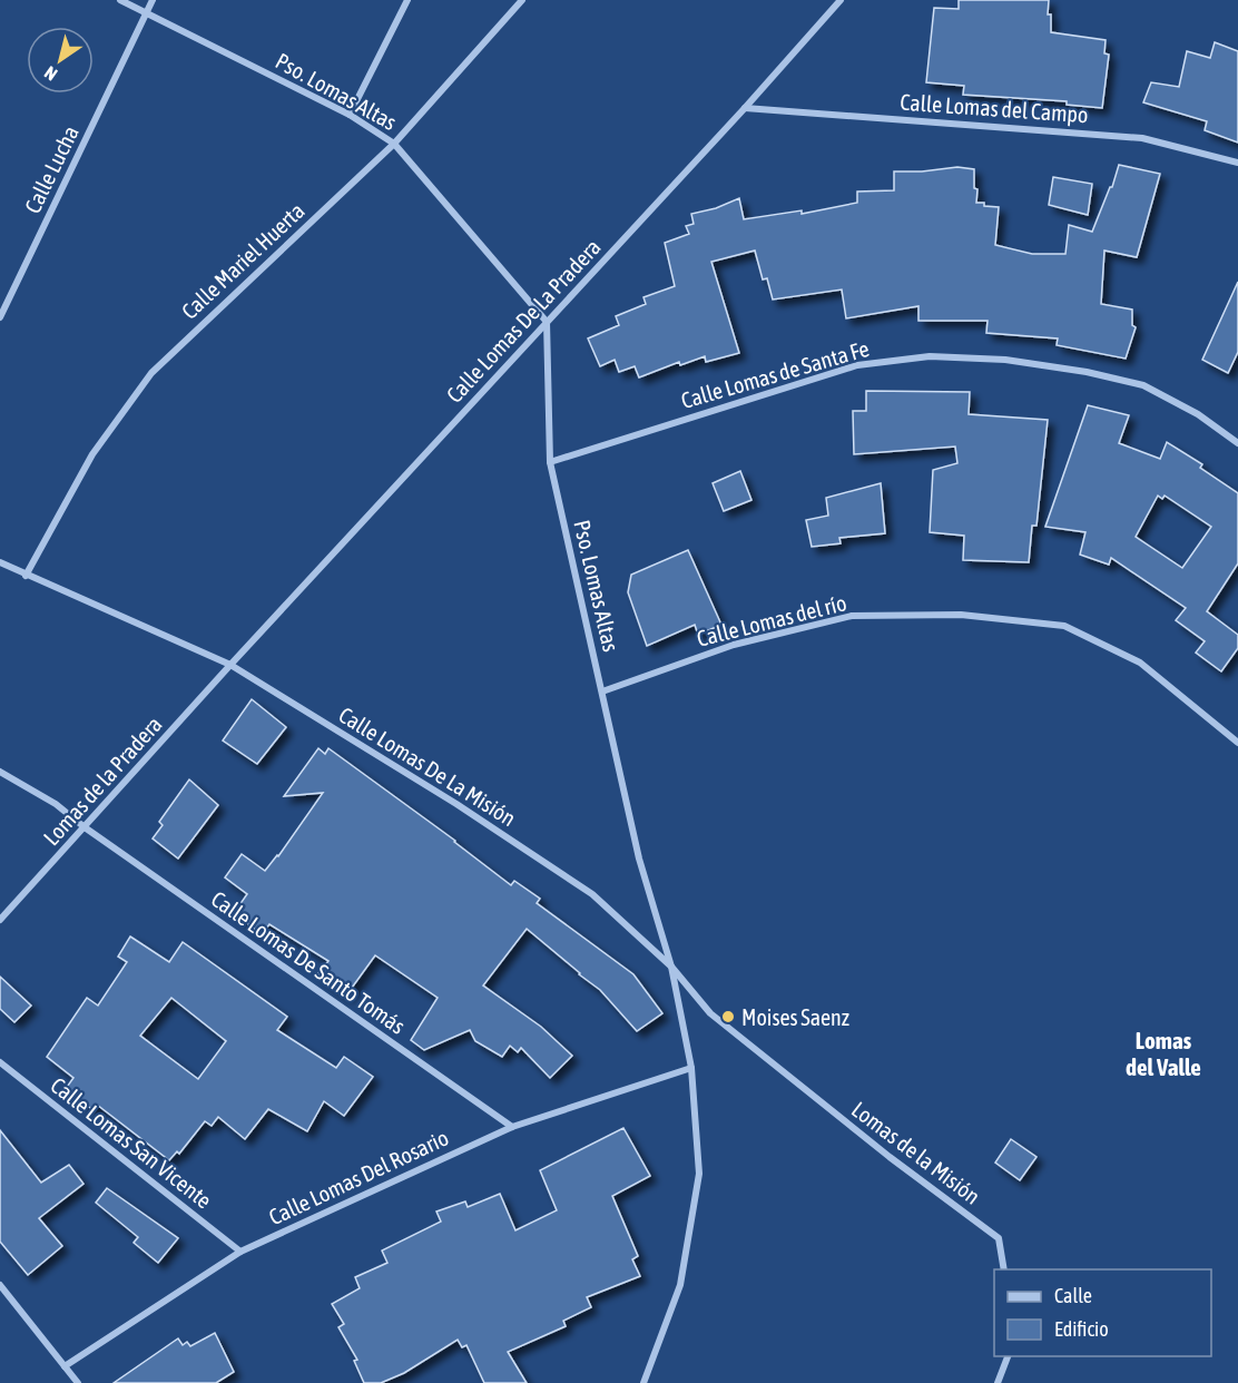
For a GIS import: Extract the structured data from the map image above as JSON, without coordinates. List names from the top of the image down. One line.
{"streets":{"street":["Pso. Lomas Altas","Calle Lomas del Campo","Calle Lucha","Calle Mariel Huerta","Calle Lomas De La Pradera","Calle Lomas de Santa Fe","Calle Lomas del río","Calle Lomas De La Misión","Lomas de la Pradera","Calle Lomas De Santo Tomás","Calle Lomas San Vicente","Lomas de la Misión","Calle Lomas Del Rosario"]},"crossings":[["Pso. Lomas Altas","Calle Lucha"],["Pso. Lomas Altas","Calle Mariel Huerta"],["Pso. Lomas Altas","Calle Lomas De La Pradera"],["Pso. Lomas Altas","Calle Lomas de Santa Fe"],["Pso. Lomas Altas","Calle Lomas del río"],["Pso. Lomas Altas","Calle Lomas De La Misión"],["Pso. Lomas Altas","Calle Lomas Del Rosario"],["Calle Lomas del Campo","Calle Lomas De La Pradera"],["Calle Mariel Huerta","Calle Lomas De La Misión"],["Calle Lomas De La Pradera","Calle Lomas De La Misión"],["Calle Lomas De La Pradera","Lomas de la Pradera"],["Calle Lomas De La Misión","Lomas de la Pradera"],["Calle Lomas De La Misión","Lomas de la Misión"],["Lomas de la Pradera","Calle Lomas De Santo Tomás"],["Calle Lomas De Santo Tomás","Calle Lomas Del Rosario"],["Calle Lomas San Vicente","Calle Lomas Del Rosario"]],"districts":["Lomas del Valle"],"places":["Moises Saenz"],"legend":["Calle","Edificio"],"north":"bottom left"}
